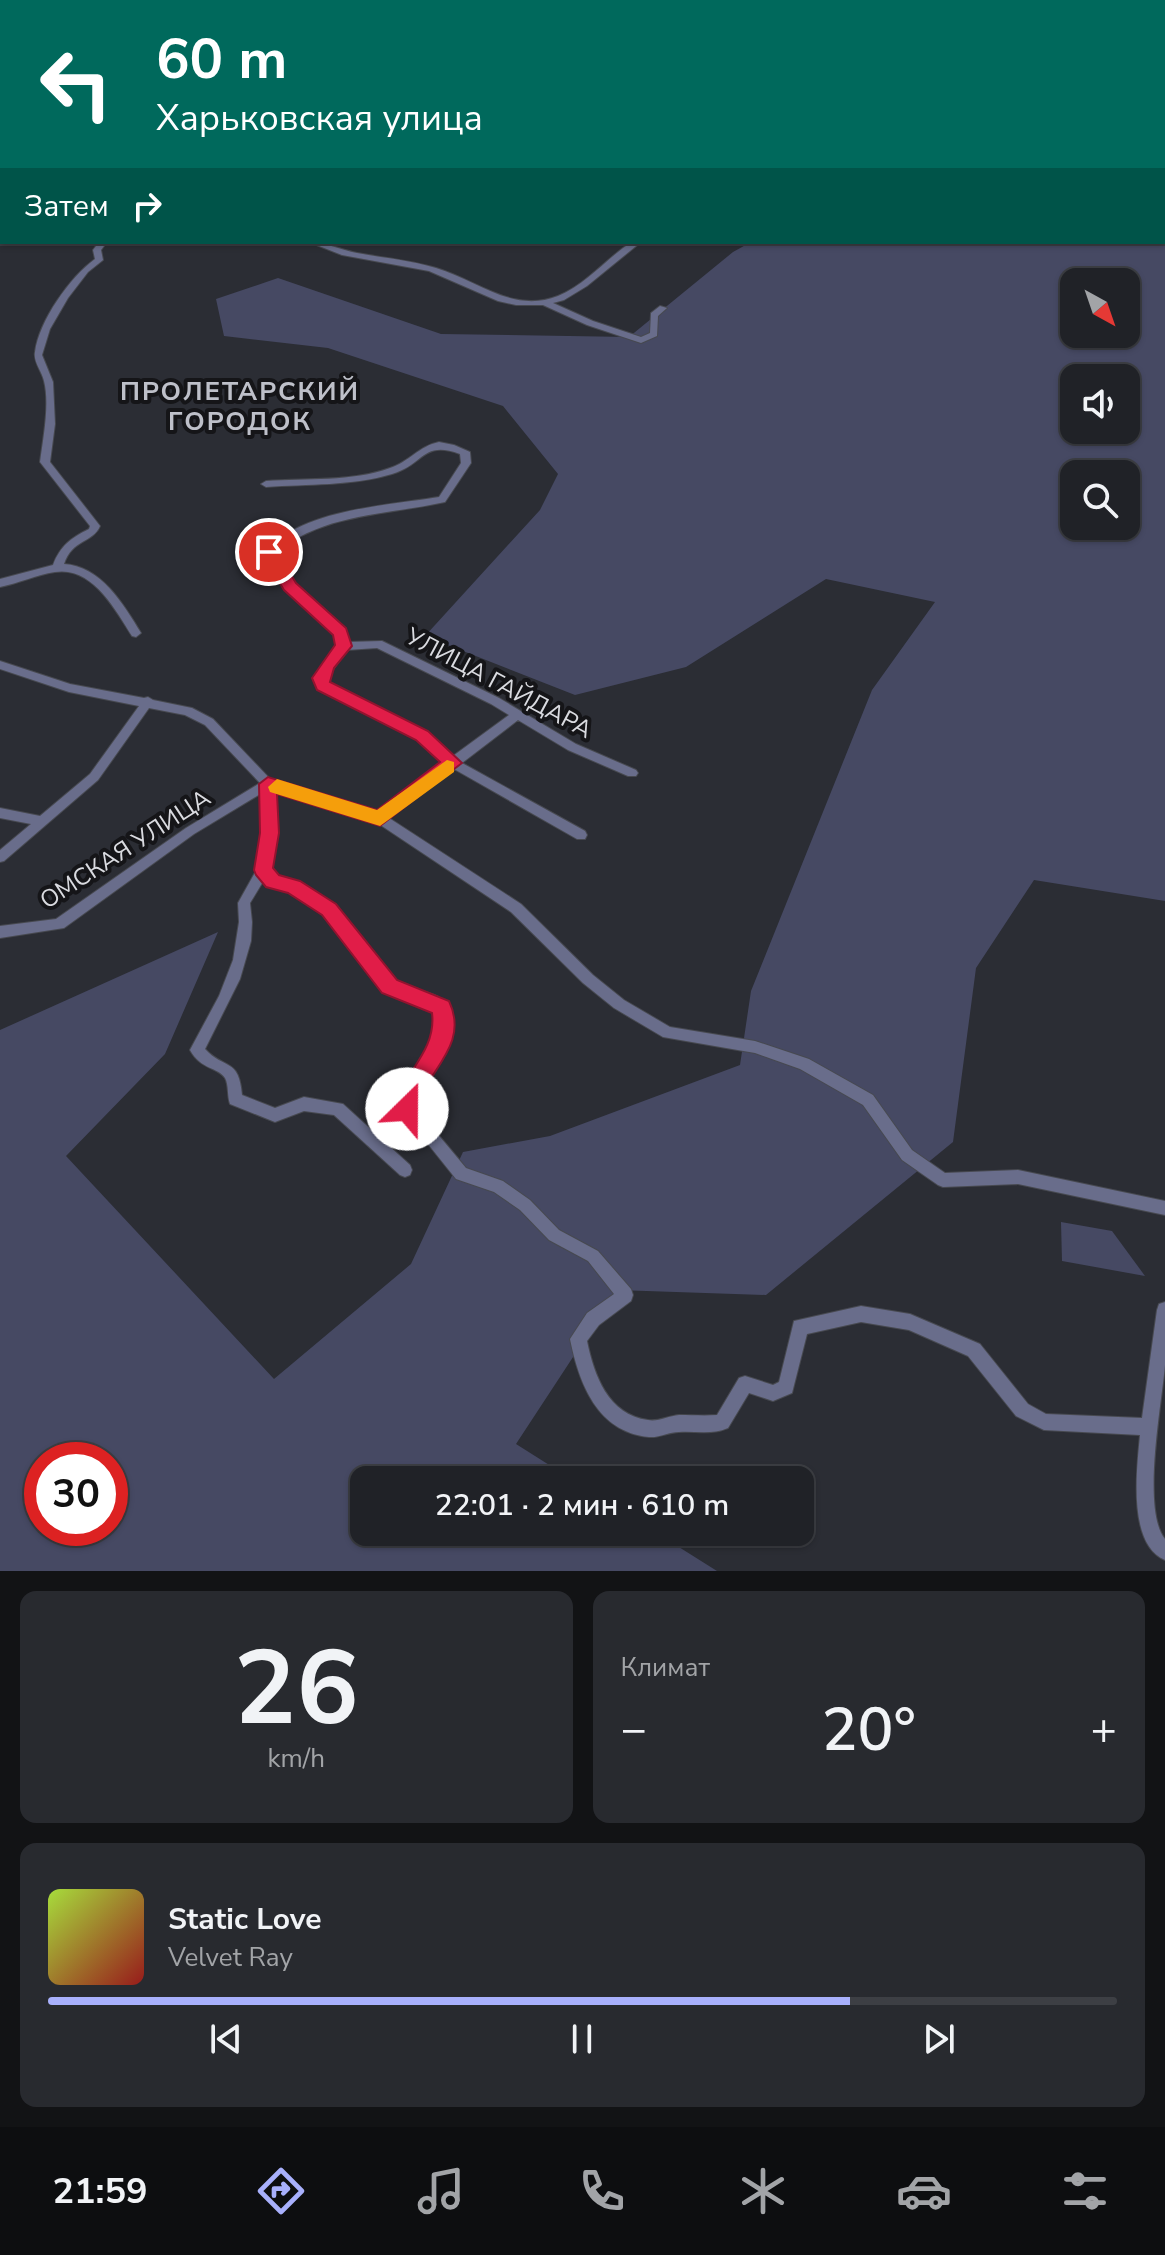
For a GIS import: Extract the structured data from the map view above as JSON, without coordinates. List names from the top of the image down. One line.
{"streets":{"street":["УЛИЦА ГАЙДАРА","ОМСКАЯ УЛИЦА"]},"districts":["ПРОЛЕТАРСКИЙ ГОРОДОК"],"north":"bottom right","page":{"turn":["60 m","Харьковская улица"],"then":"Затем","limit":"30","trip":"22:01 · 2 мин · 610 m","tile":[["26","km/h"],"Климат"],"heat":["−","20°","+"],"song":["Static Love","Velvet Ray"],"tabs":"21:59"}}
